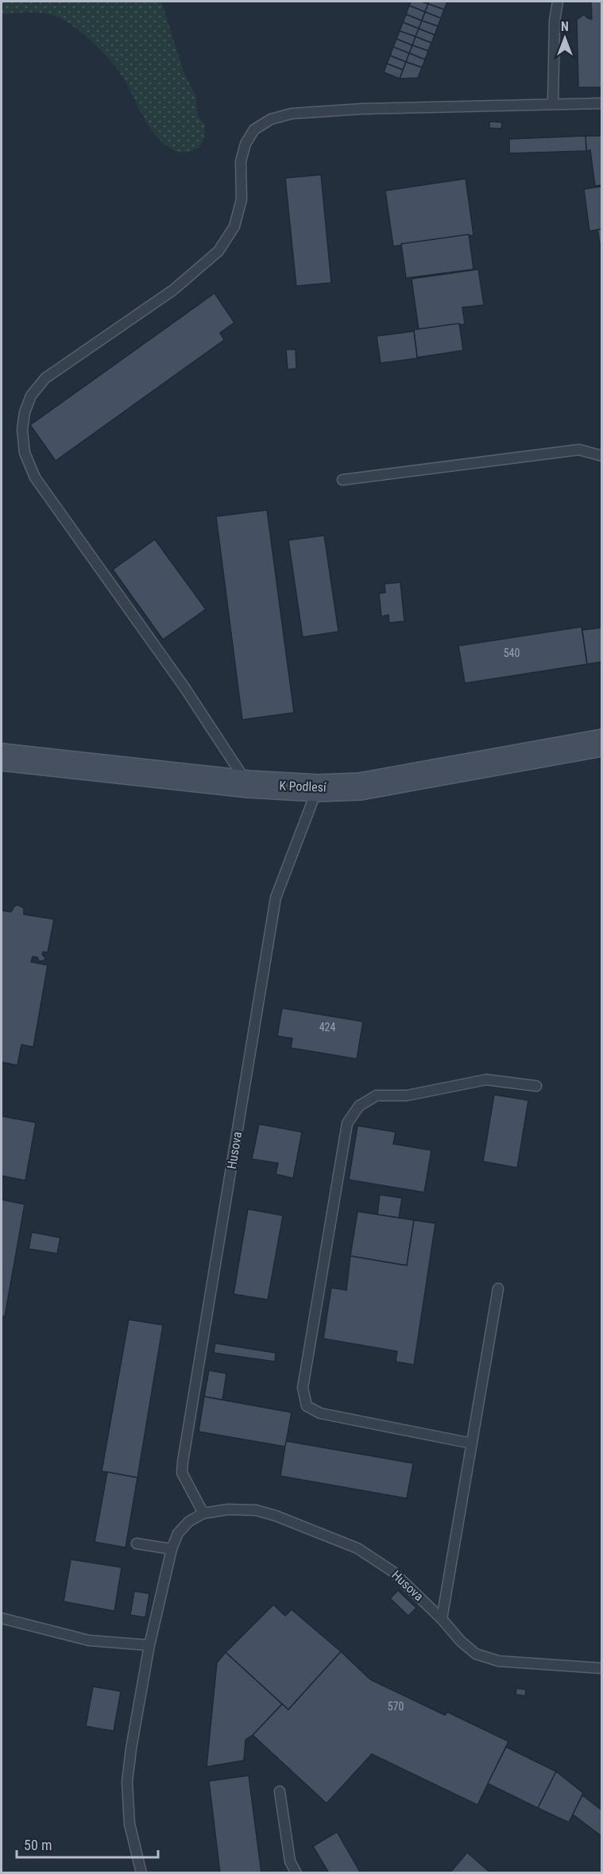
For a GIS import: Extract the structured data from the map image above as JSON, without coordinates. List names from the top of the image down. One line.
{"streets":{"street":["K Podlesí"],"lane":["Husova"]},"crossings":[["K Podlesí","Husova"]],"house_numbers":["540","424","570"],"scale_bar":"50 m","north":"top"}
